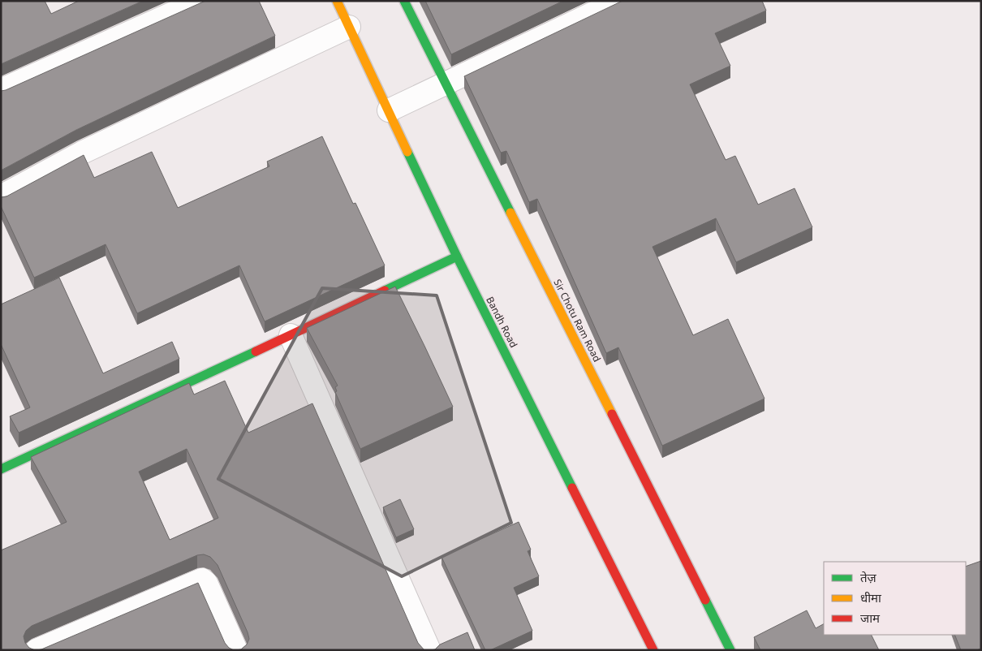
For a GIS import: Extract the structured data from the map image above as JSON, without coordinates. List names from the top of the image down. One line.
{"streets":{"street":["Sir Chotu Ram Road","Bandh Road"]},"legend":["तेज़","धीमा","जाम"]}
